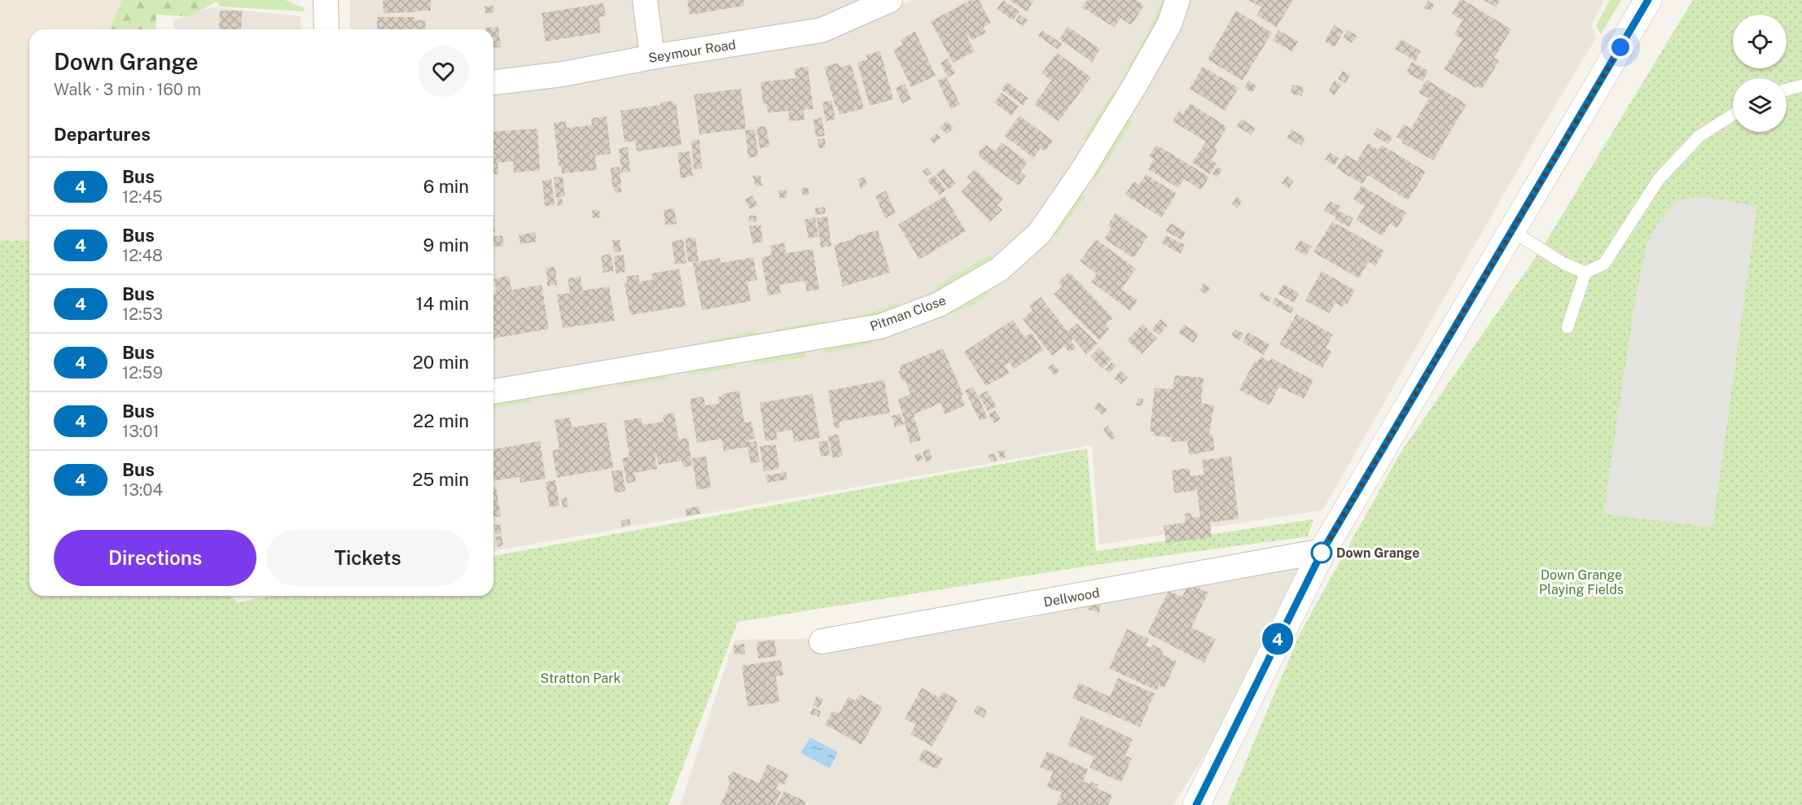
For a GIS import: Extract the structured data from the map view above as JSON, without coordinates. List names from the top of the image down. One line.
{"streets":{"street":["Seymour Road","Pitman Close","Dellwood"]},"parks":["Down Grange Playing Fields","Stratton Park"],"places":["Down Grange"],"lines":["bus line 4"],"page":{"on_map":"4","heading":[["Down Grange","Walk · 3 min · 160 m"],"Departures"],"list":[{"mark":"4","name":"Bus","note":"12:45","value":"6 min"},{"mark":"4","name":"Bus","note":"12:48","value":"9 min"},{"mark":"4","name":"Bus","note":"12:53","value":"14 min"},{"mark":"4","name":"Bus","note":"12:59","value":"20 min"},{"mark":"4","name":"Bus","note":"13:01","value":"22 min"},{"mark":"4","name":"Bus","note":"13:04","value":"25 min"}],"buttons":["Directions","Tickets"]}}
